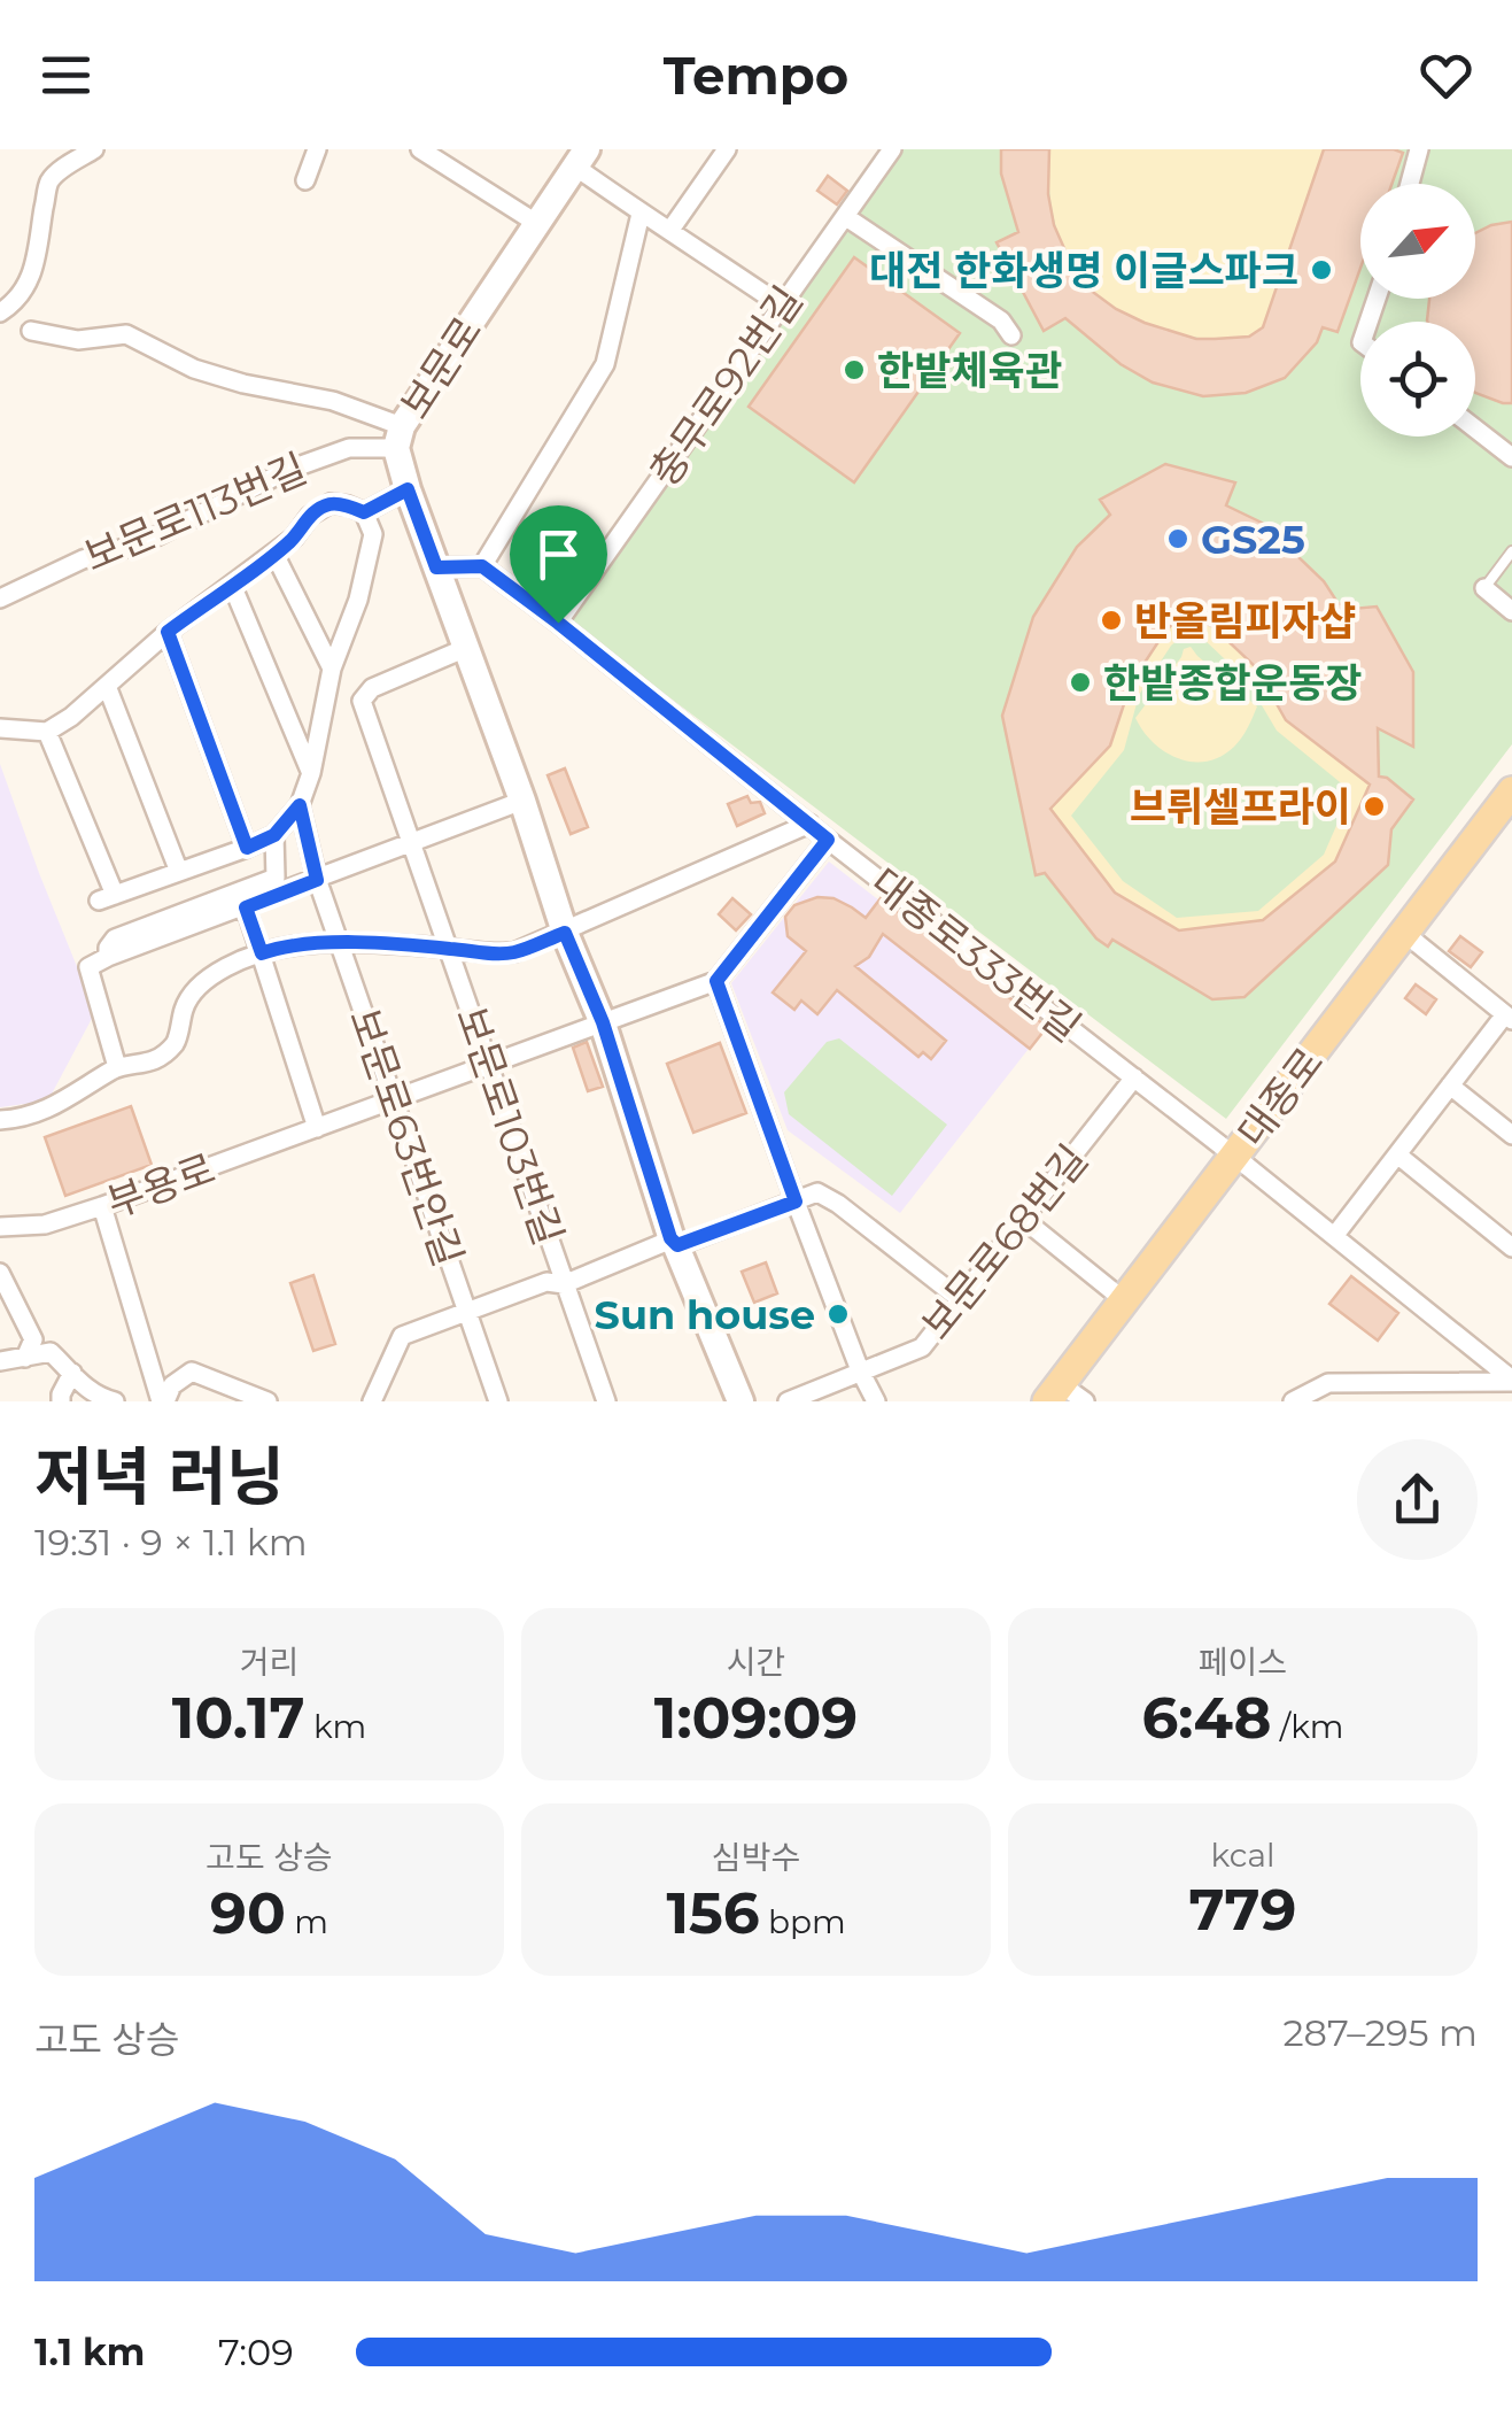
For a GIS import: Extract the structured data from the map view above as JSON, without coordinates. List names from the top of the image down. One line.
{"streets":{"main road":["보문로","대종로"],"street":["충무로92번길","보문로113번길","대종로333번길","보문로103번길","보문로63번안길","부용로","보문로68번길"]},"crossings":[["보문로","보문로113번길"],["보문로","보문로103번길"],["보문로","부용로"],["충무로92번길","대종로333번길"],["대종로333번길","대종로"],["대종로333번길","보문로68번길"],["보문로103번길","부용로"],["보문로63번안길","부용로"]],"places":["대전 한화생명 이글스파크","한밭체육관","GS25","반올림피자샵","한밭종합운동장","브뤼셀프라이","Sun house"],"north":"top right","page":{"header":"Tempo","heading":["저녁 러닝","19:31 · 9 × 1.1 km"],"stats":[["거리","10.17 km"],["시간","1:09:09"],["페이스","6:48 /km"],["고도 상승","90 m"],["심박수","156 bpm"],["kcal","779"]],"chart":["고도 상승","287–295 m"],"list":[{"name":"1.1 km","note":"7:09"}]}}
